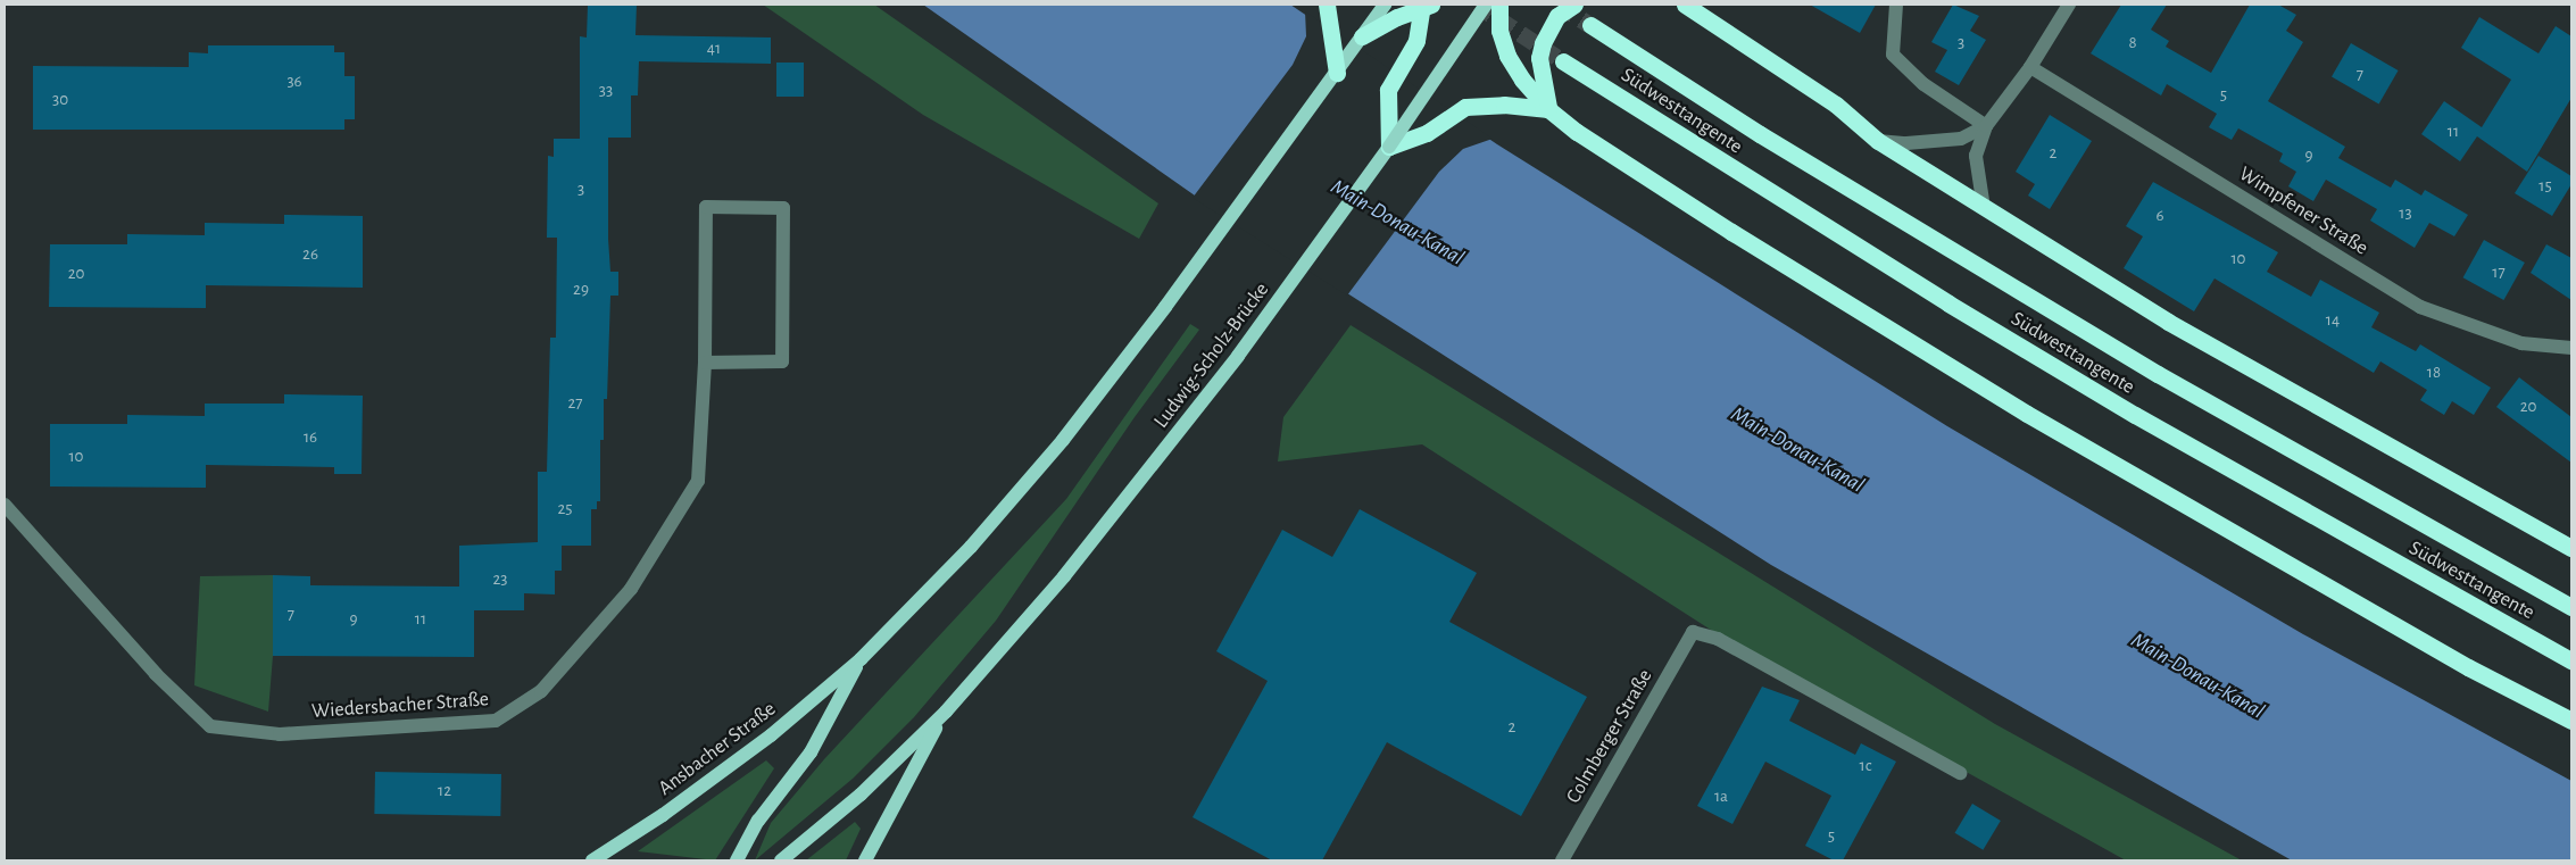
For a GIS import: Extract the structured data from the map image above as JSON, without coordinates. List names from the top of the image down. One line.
{"streets":{"highway":["Südwesttangente"],"main road":["Ludwig-Scholz-Brücke","Ansbacher Straße"],"street":["Wimpfener Straße","Wiedersbacher Straße","Colmberger Straße"]},"water":["Main-Donau-Kanal"],"house_numbers":["3","8","41","7","36","33","5","30","11","2","9","15","3","13","6","26","10","17","20","29","14","18","27","20","16","10","25","23","7","9","11","2","1c","12","1a","5"]}
